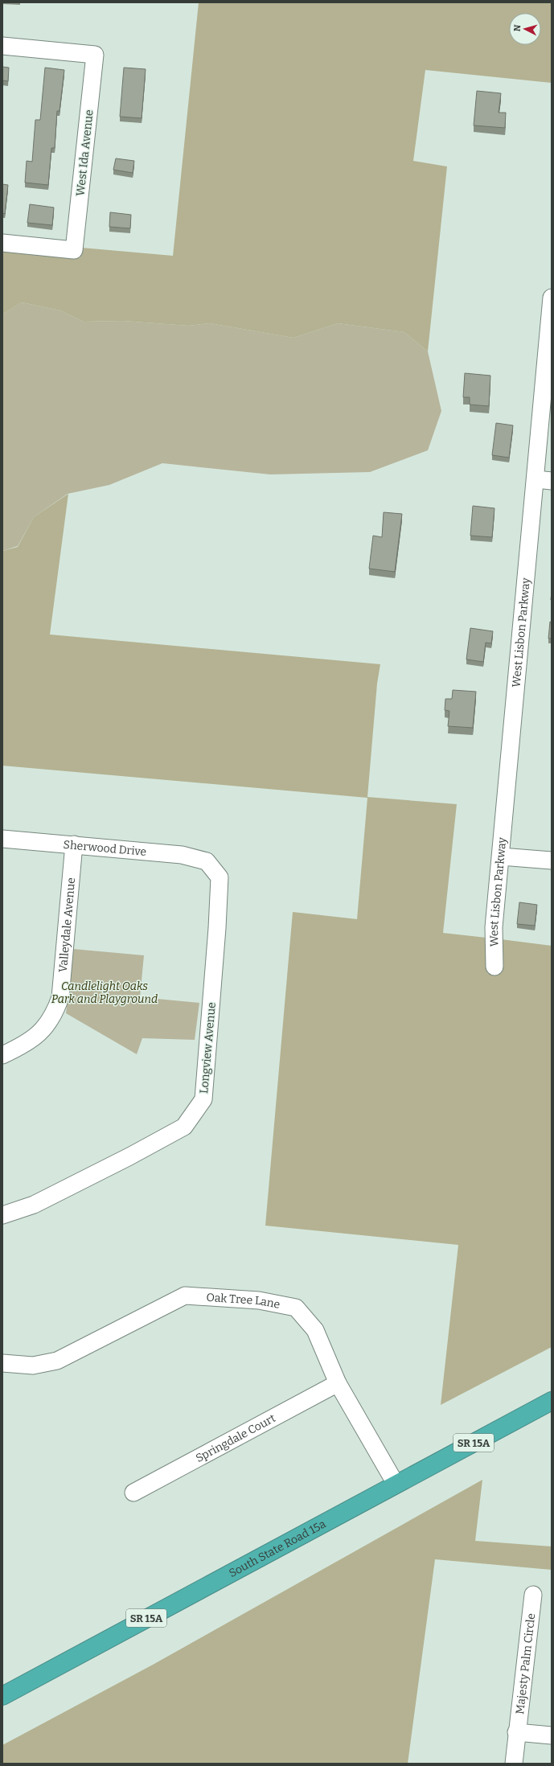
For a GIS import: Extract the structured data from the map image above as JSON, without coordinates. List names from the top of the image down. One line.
{"streets":{"highway":["SR 15A","South State Road 15a"],"street":["West Ida Avenue","West Lisbon Parkway","Sherwood Drive","Valleydale Avenue","Longview Avenue","Oak Tree Lane","Springdale Court","Majesty Palm Circle"]},"crossings":[["Sherwood Drive","Valleydale Avenue"],["Sherwood Drive","Longview Avenue"],["Oak Tree Lane","Springdale Court"],["Oak Tree Lane","South State Road 15a"]],"parks":["Candlelight Oaks Park and Playground"],"north":"left"}
